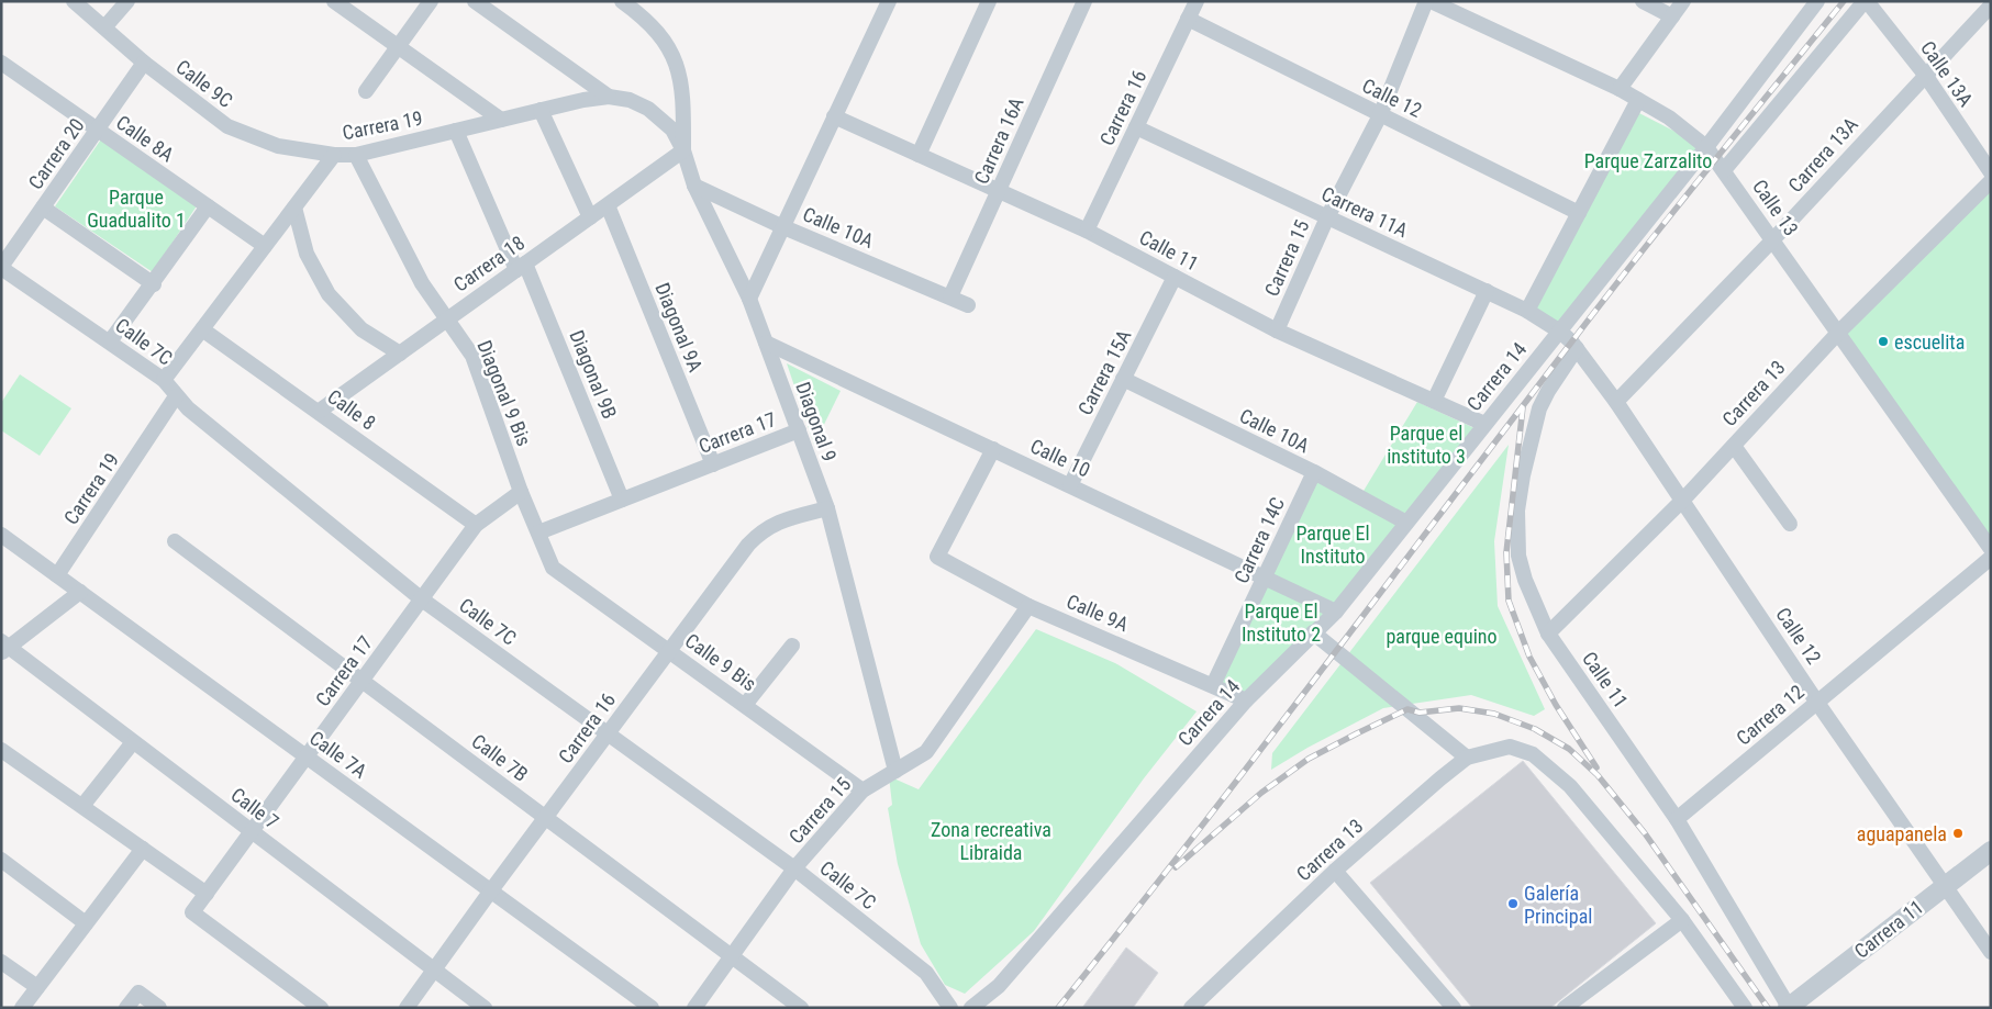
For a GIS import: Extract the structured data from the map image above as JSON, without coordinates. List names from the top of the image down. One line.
{"streets":{"street":["Calle 13A","Calle 9C","Calle 12","Carrera 16","Carrera 19","Calle 8A","Carrera 16A","Carrera 20","Carrera 13A","Calle 13","Carrera 11A","Calle 10A","Calle 11","Carrera 15","Carrera 18","Diagonal 9A","Calle 7C","Carrera 15A","Diagonal 9B","Carrera 14","Diagonal 9 Bis","Carrera 13","Calle 8","Diagonal 9","Carrera 17","Calle 10","Carrera 14C","Calle 9A","Calle 9 Bis","Carrera 12","Calle 7A","Calle 7B","Calle 7","Carrera 11"]},"crossings":[["Calle 13A","Carrera 13A"],["Calle 9C","Carrera 19"],["Calle 9C","Carrera 20"],["Calle 12","Carrera 16"],["Calle 12","Carrera 13A"],["Calle 12","Carrera 11A"],["Calle 12","Calle 11"],["Calle 12","Carrera 15"],["Calle 12","Carrera 13"],["Calle 12","Carrera 12"],["Calle 12","Carrera 11"],["Carrera 16","Carrera 11A"],["Carrera 16","Calle 11"],["Carrera 16","Calle 7C"],["Carrera 16","Diagonal 9"],["Carrera 16","Calle 9 Bis"],["Carrera 16","Calle 7A"],["Carrera 16","Calle 7B"],["Carrera 16","Calle 7"],["Carrera 19","Calle 8A"],["Carrera 19","Calle 7C"],["Carrera 19","Diagonal 9B"],["Carrera 19","Diagonal 9 Bis"],["Carrera 19","Calle 8"],["Carrera 19","Diagonal 9"],["Carrera 19","Calle 7A"],["Calle 8A","Carrera 20"],["Carrera 16A","Calle 10A"],["Carrera 16A","Calle 11"],["Carrera 20","Calle 7C"],["Carrera 13A","Calle 13"],["Calle 13","Carrera 15"],["Calle 13","Carrera 14"],["Calle 13","Carrera 13"],["Carrera 11A","Calle 11"],["Carrera 11A","Carrera 15"],["Carrera 11A","Carrera 14"],["Calle 10A","Carrera 15A"],["Calle 10A","Carrera 14"],["Calle 10A","Diagonal 9"],["Calle 10A","Carrera 14C"],["Calle 11","Carrera 15"],["Calle 11","Carrera 15A"],["Calle 11","Carrera 14"],["Calle 11","Carrera 13"],["Calle 11","Carrera 12"],["Calle 11","Carrera 11"],["Carrera 15","Calle 7C"],["Carrera 15","Diagonal 9"],["Carrera 15","Calle 9A"],["Carrera 15","Calle 9 Bis"],["Carrera 15","Calle 7B"],["Carrera 18","Diagonal 9A"],["Carrera 18","Diagonal 9B"],["Carrera 18","Diagonal 9 Bis"],["Carrera 18","Calle 8"],["Carrera 18","Diagonal 9"],["Diagonal 9A","Carrera 17"],["Calle 7C","Carrera 17"],["Carrera 15A","Calle 10"],["Diagonal 9B","Carrera 17"],["Carrera 14","Calle 10"],["Carrera 14","Calle 9A"],["Diagonal 9 Bis","Carrera 17"],["Diagonal 9 Bis","Calle 9 Bis"],["Calle 8","Carrera 17"],["Diagonal 9","Carrera 17"],["Diagonal 9","Calle 10"],["Carrera 17","Calle 7A"],["Carrera 17","Calle 7B"],["Carrera 17","Calle 7"],["Calle 10","Carrera 14C"],["Calle 10","Calle 9A"],["Carrera 14C","Calle 9A"]],"parks":["Parque Zarzalito","Parque Guadualito 1","Parque el instituto 3","Parque El Instituto","Parque El Instituto 2","parque equino","Zona recreativa Libraida"],"places":["escuelita","aguapanela","Galería Principal"]}
